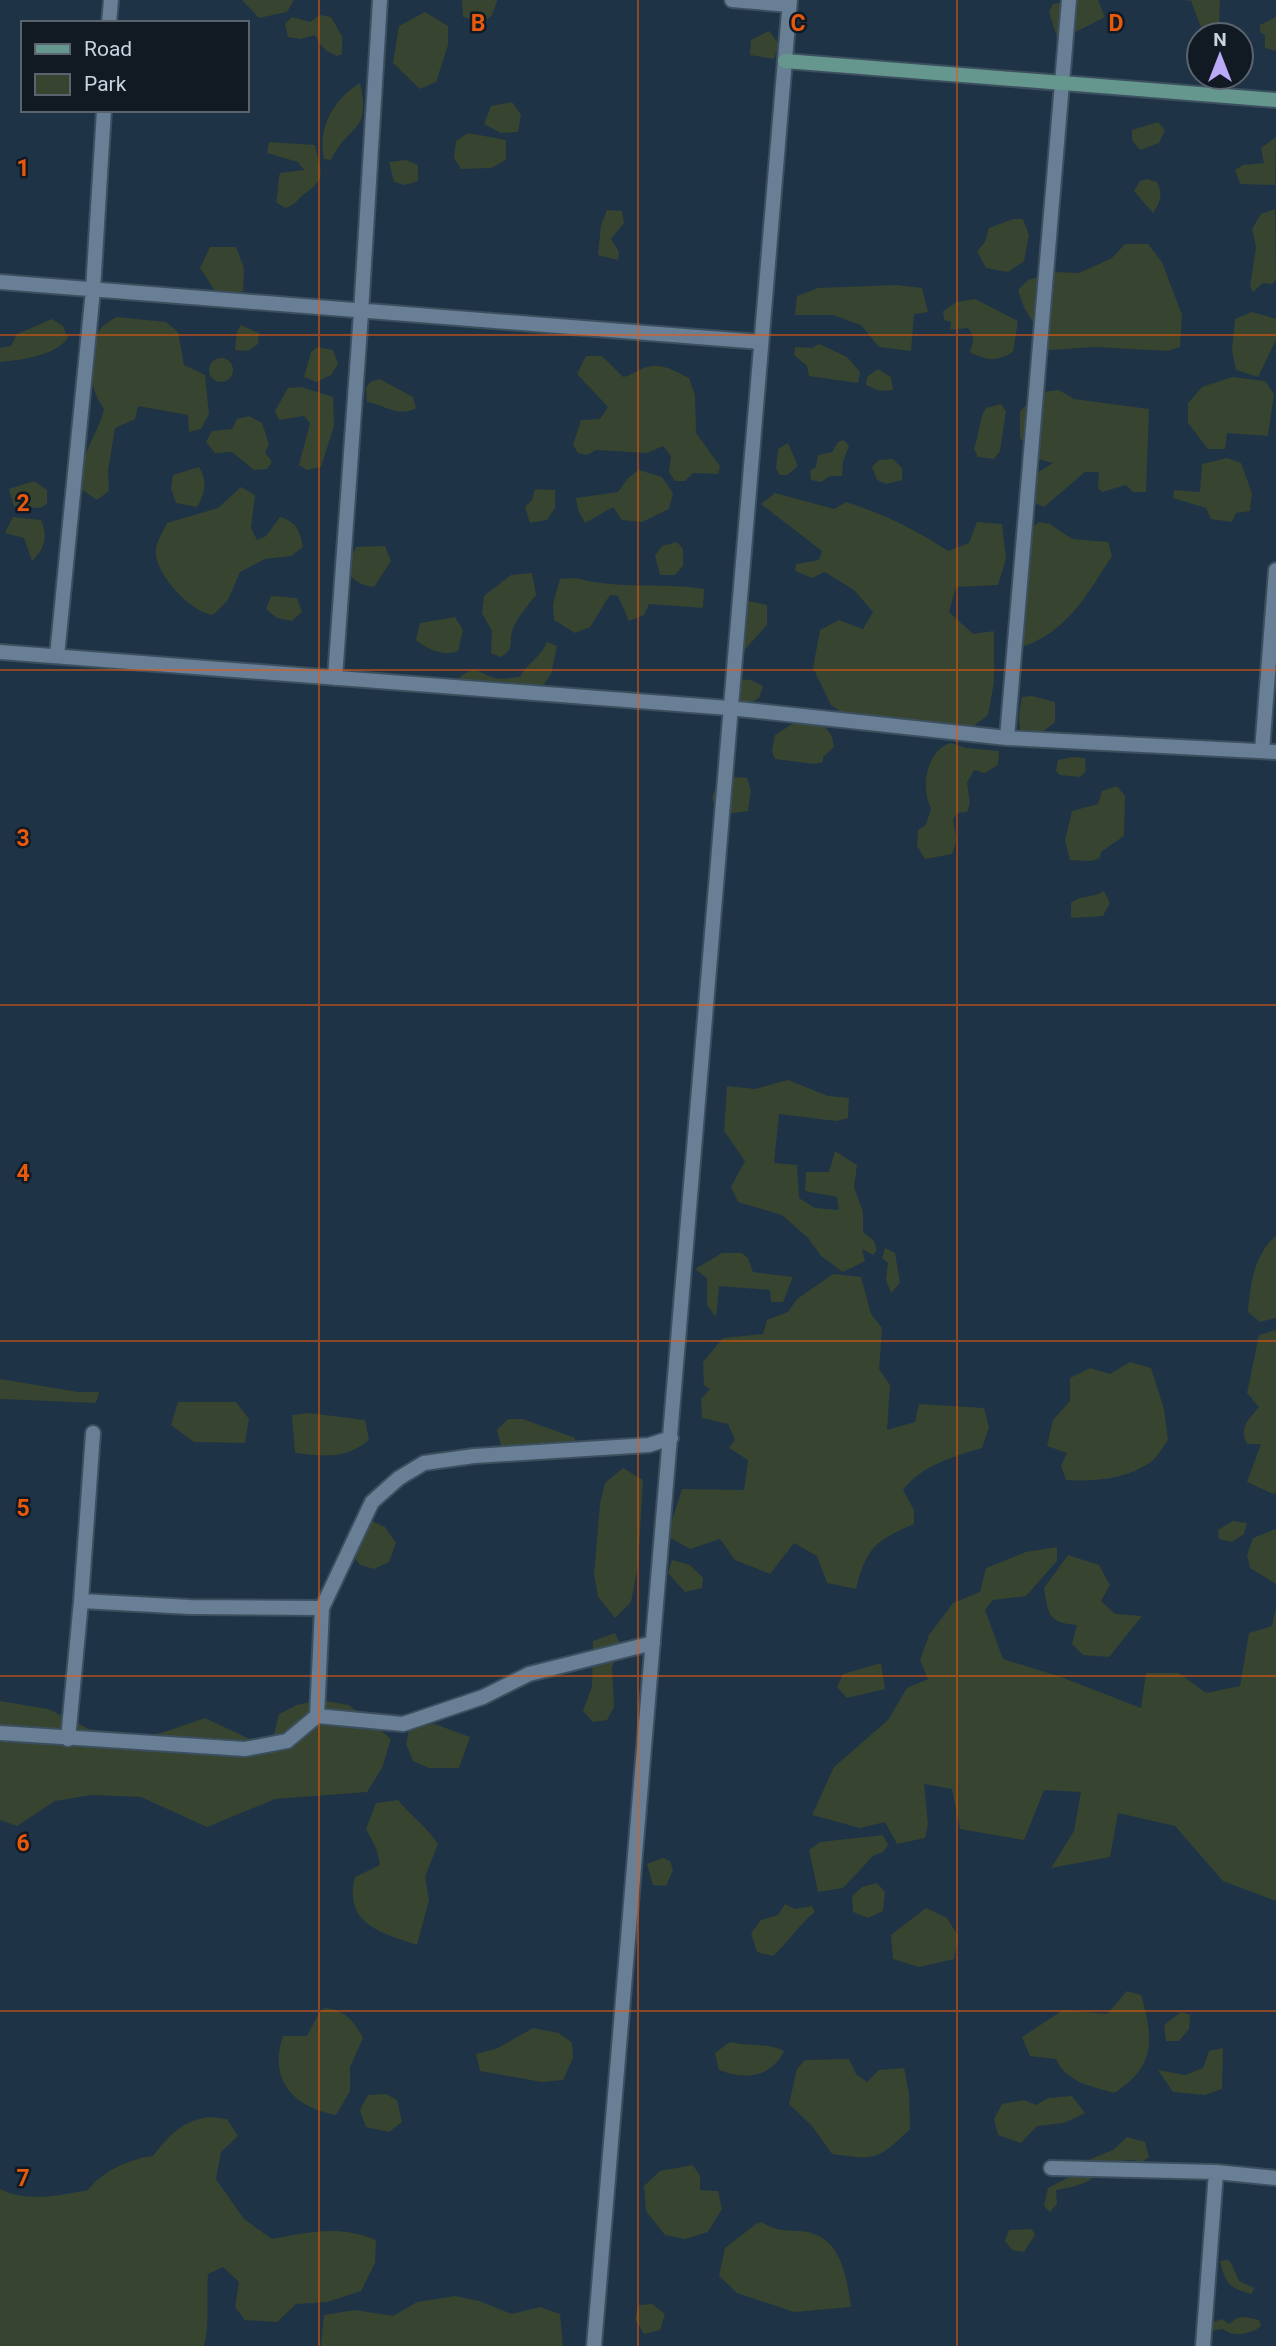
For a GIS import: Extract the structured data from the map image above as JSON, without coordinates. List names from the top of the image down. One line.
{"legend":["Road","Park"],"north":"top","grid":{"columns":["B","C","D"],"rows":["1","2","3","4","5","6","7"]}}
